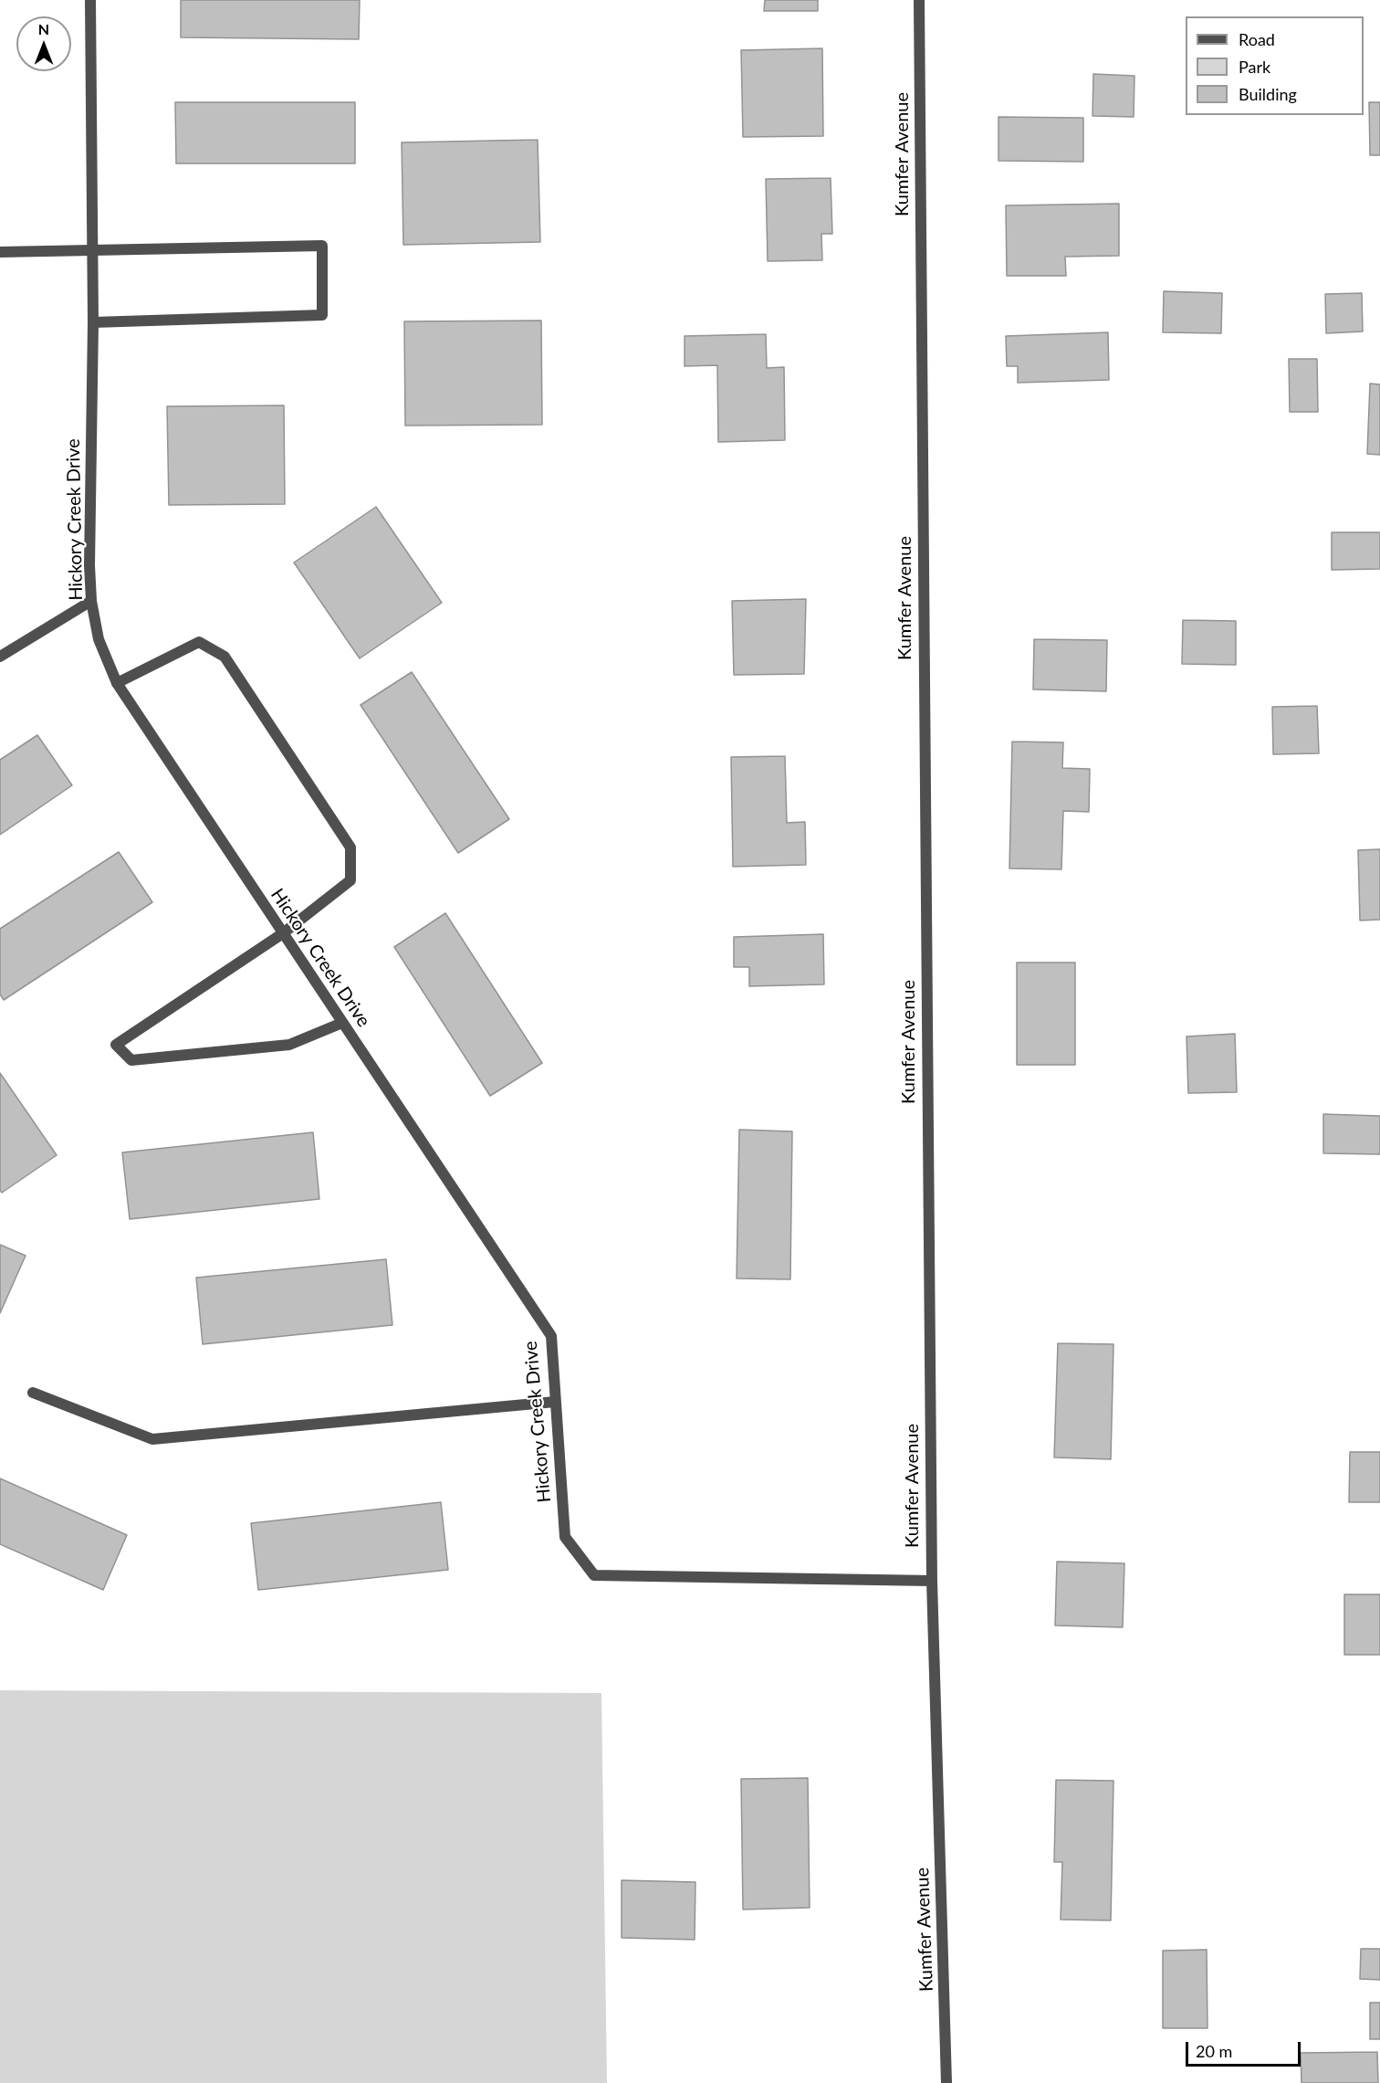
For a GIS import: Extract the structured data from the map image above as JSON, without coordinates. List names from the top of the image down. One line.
{"streets":{"street":["Kumfer Avenue","Hickory Creek Drive"]},"crossings":[["Kumfer Avenue","Hickory Creek Drive"]],"legend":["Road","Park","Building"],"scale_bar":"20 m","north":"top"}
